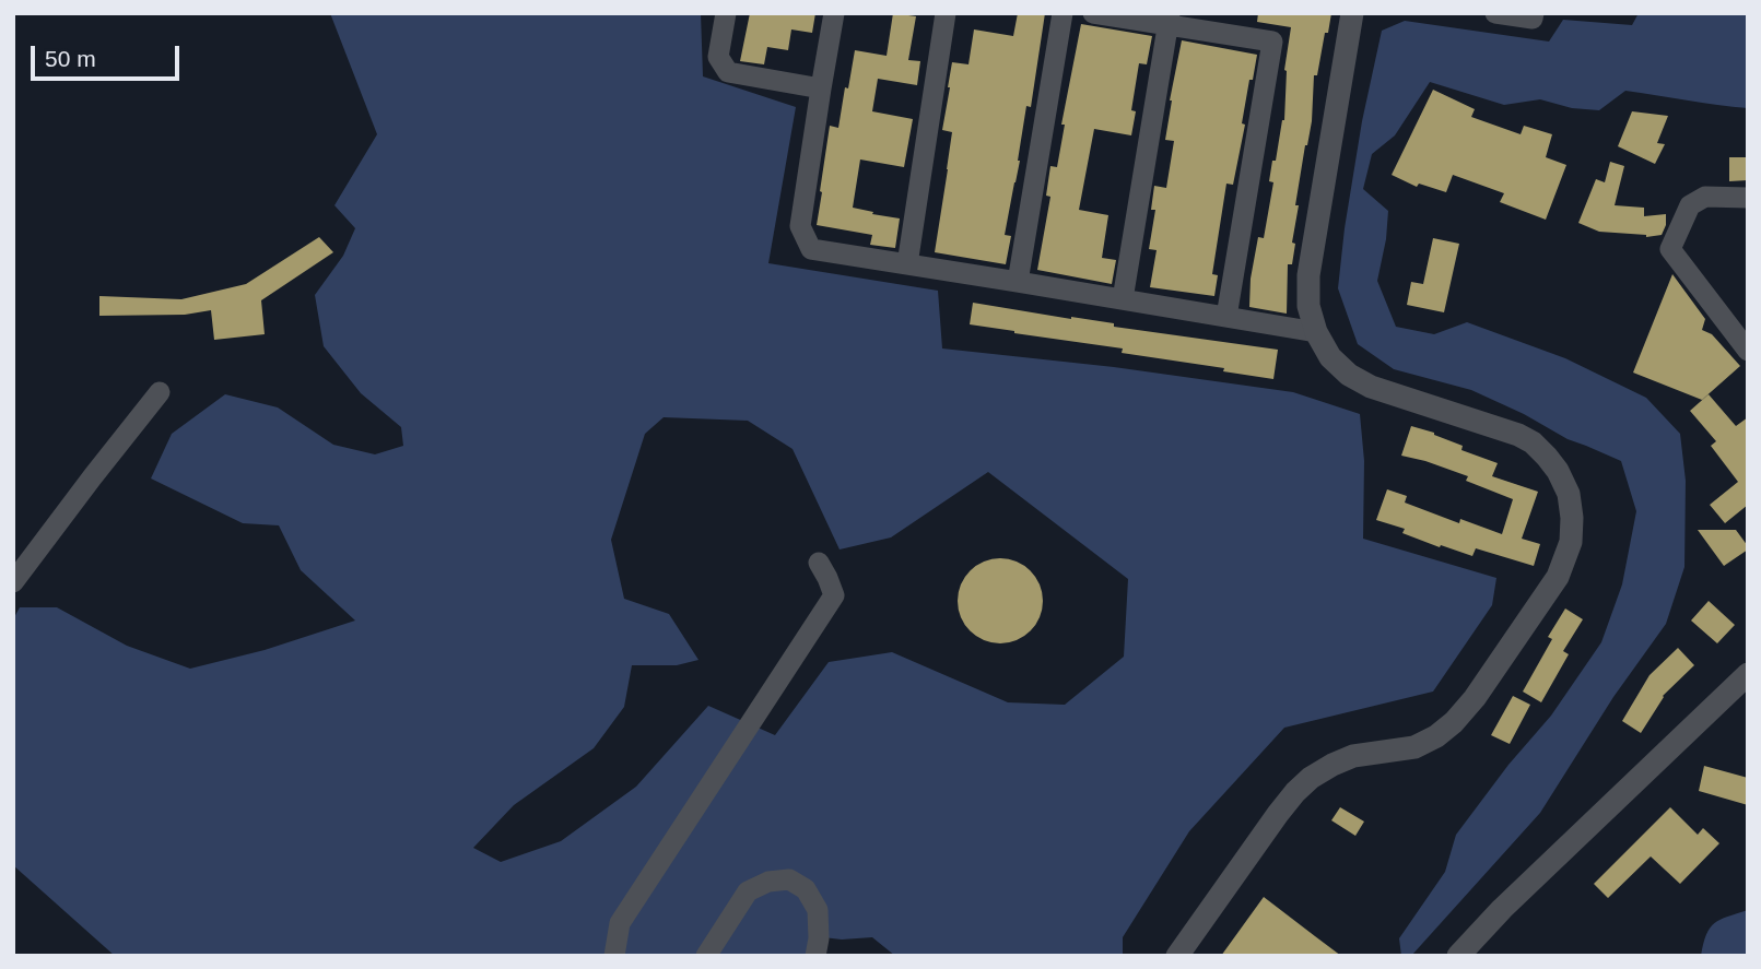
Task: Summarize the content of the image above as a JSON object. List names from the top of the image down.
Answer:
{
  "scale_bar": "50 m"
}
